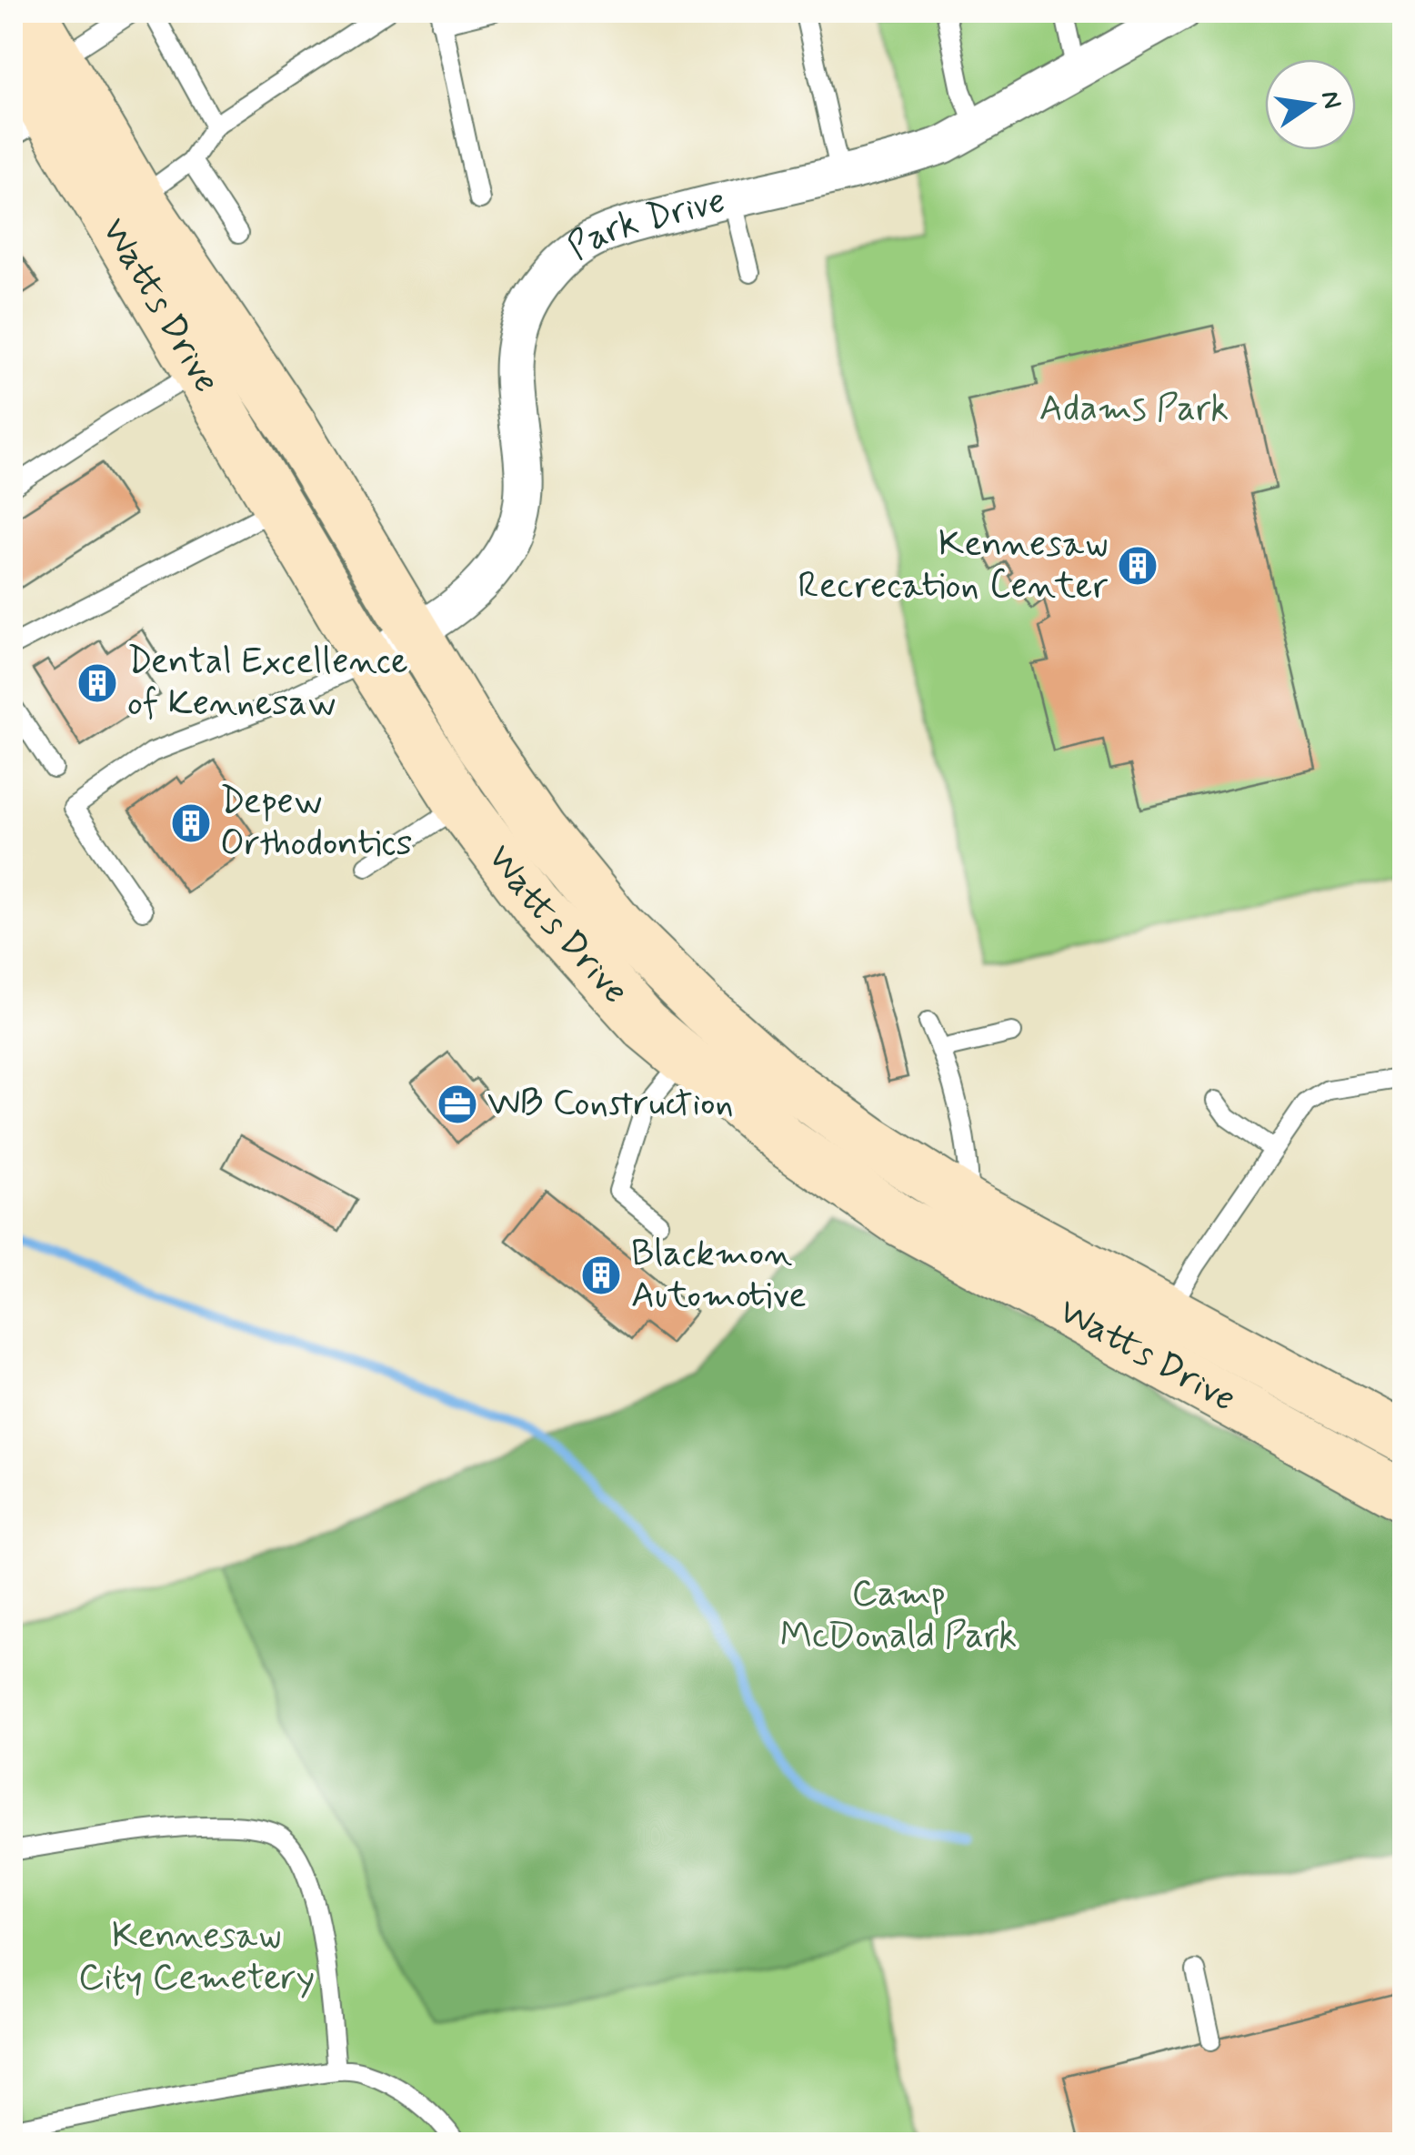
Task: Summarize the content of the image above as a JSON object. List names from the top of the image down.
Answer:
{
  "streets": {
    "main road": ["Watts Drive"],
    "street": ["Park Drive"]
  },
  "crossings": [
    ["Park Drive", "Watts Drive"]
  ],
  "parks": ["Adams Park", "Camp McDonald Park", "Kennesaw City Cemetery"],
  "places": {
    "building": [
      "Kennesaw Recrecation Center",
      "Dental Excellence of Kennesaw",
      "Depew Orthodontics",
      "Blackmon Automotive"
    ],
    "office": ["WB Construction"]
  },
  "north": "right"
}
